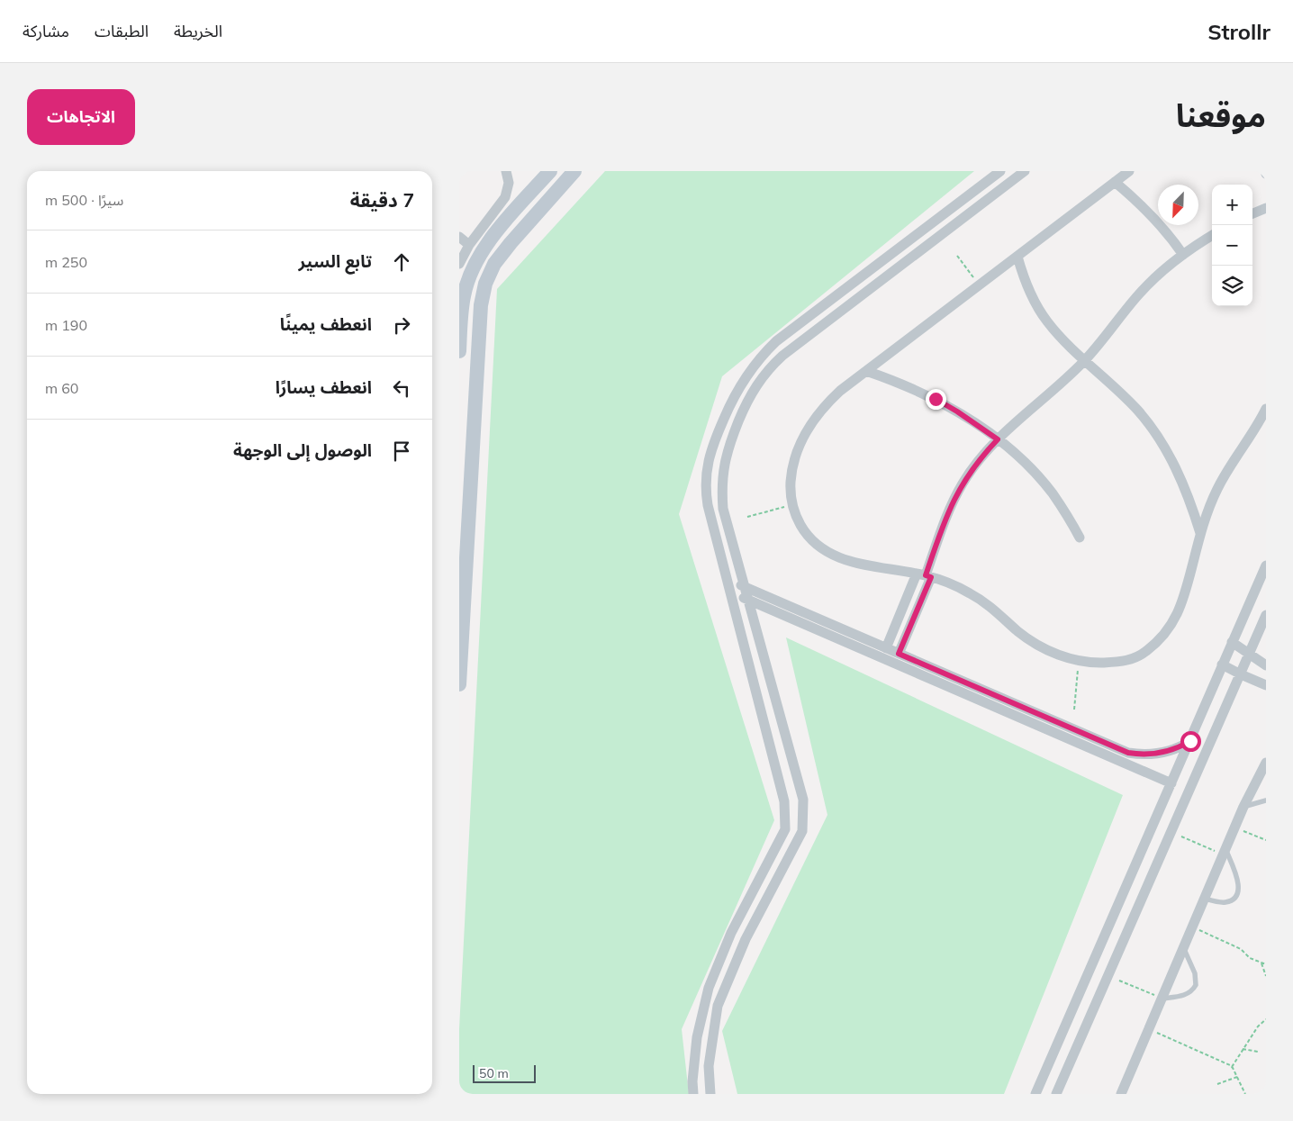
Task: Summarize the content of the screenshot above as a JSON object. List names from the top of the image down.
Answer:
{
  "scale_bar": "50 m",
  "north": "bottom left",
  "page": {
    "header": "Strollr",
    "nav": ["الخريطة", "الطبقات", "مشاركة"],
    "title": "موقعنا",
    "buttons": "الاتجاهات",
    "heading": ["7 دقيقة", "سيرًا · 500 m"],
    "map_buttons": ["+", "−"],
    "list": [
      ["تابع السير", "250 m"],
      ["انعطف يمينًا", "190 m"],
      ["انعطف يسارًا", "60 m"],
      "الوصول إلى الوجهة"
    ],
    "scale": "50 m"
  }
}
